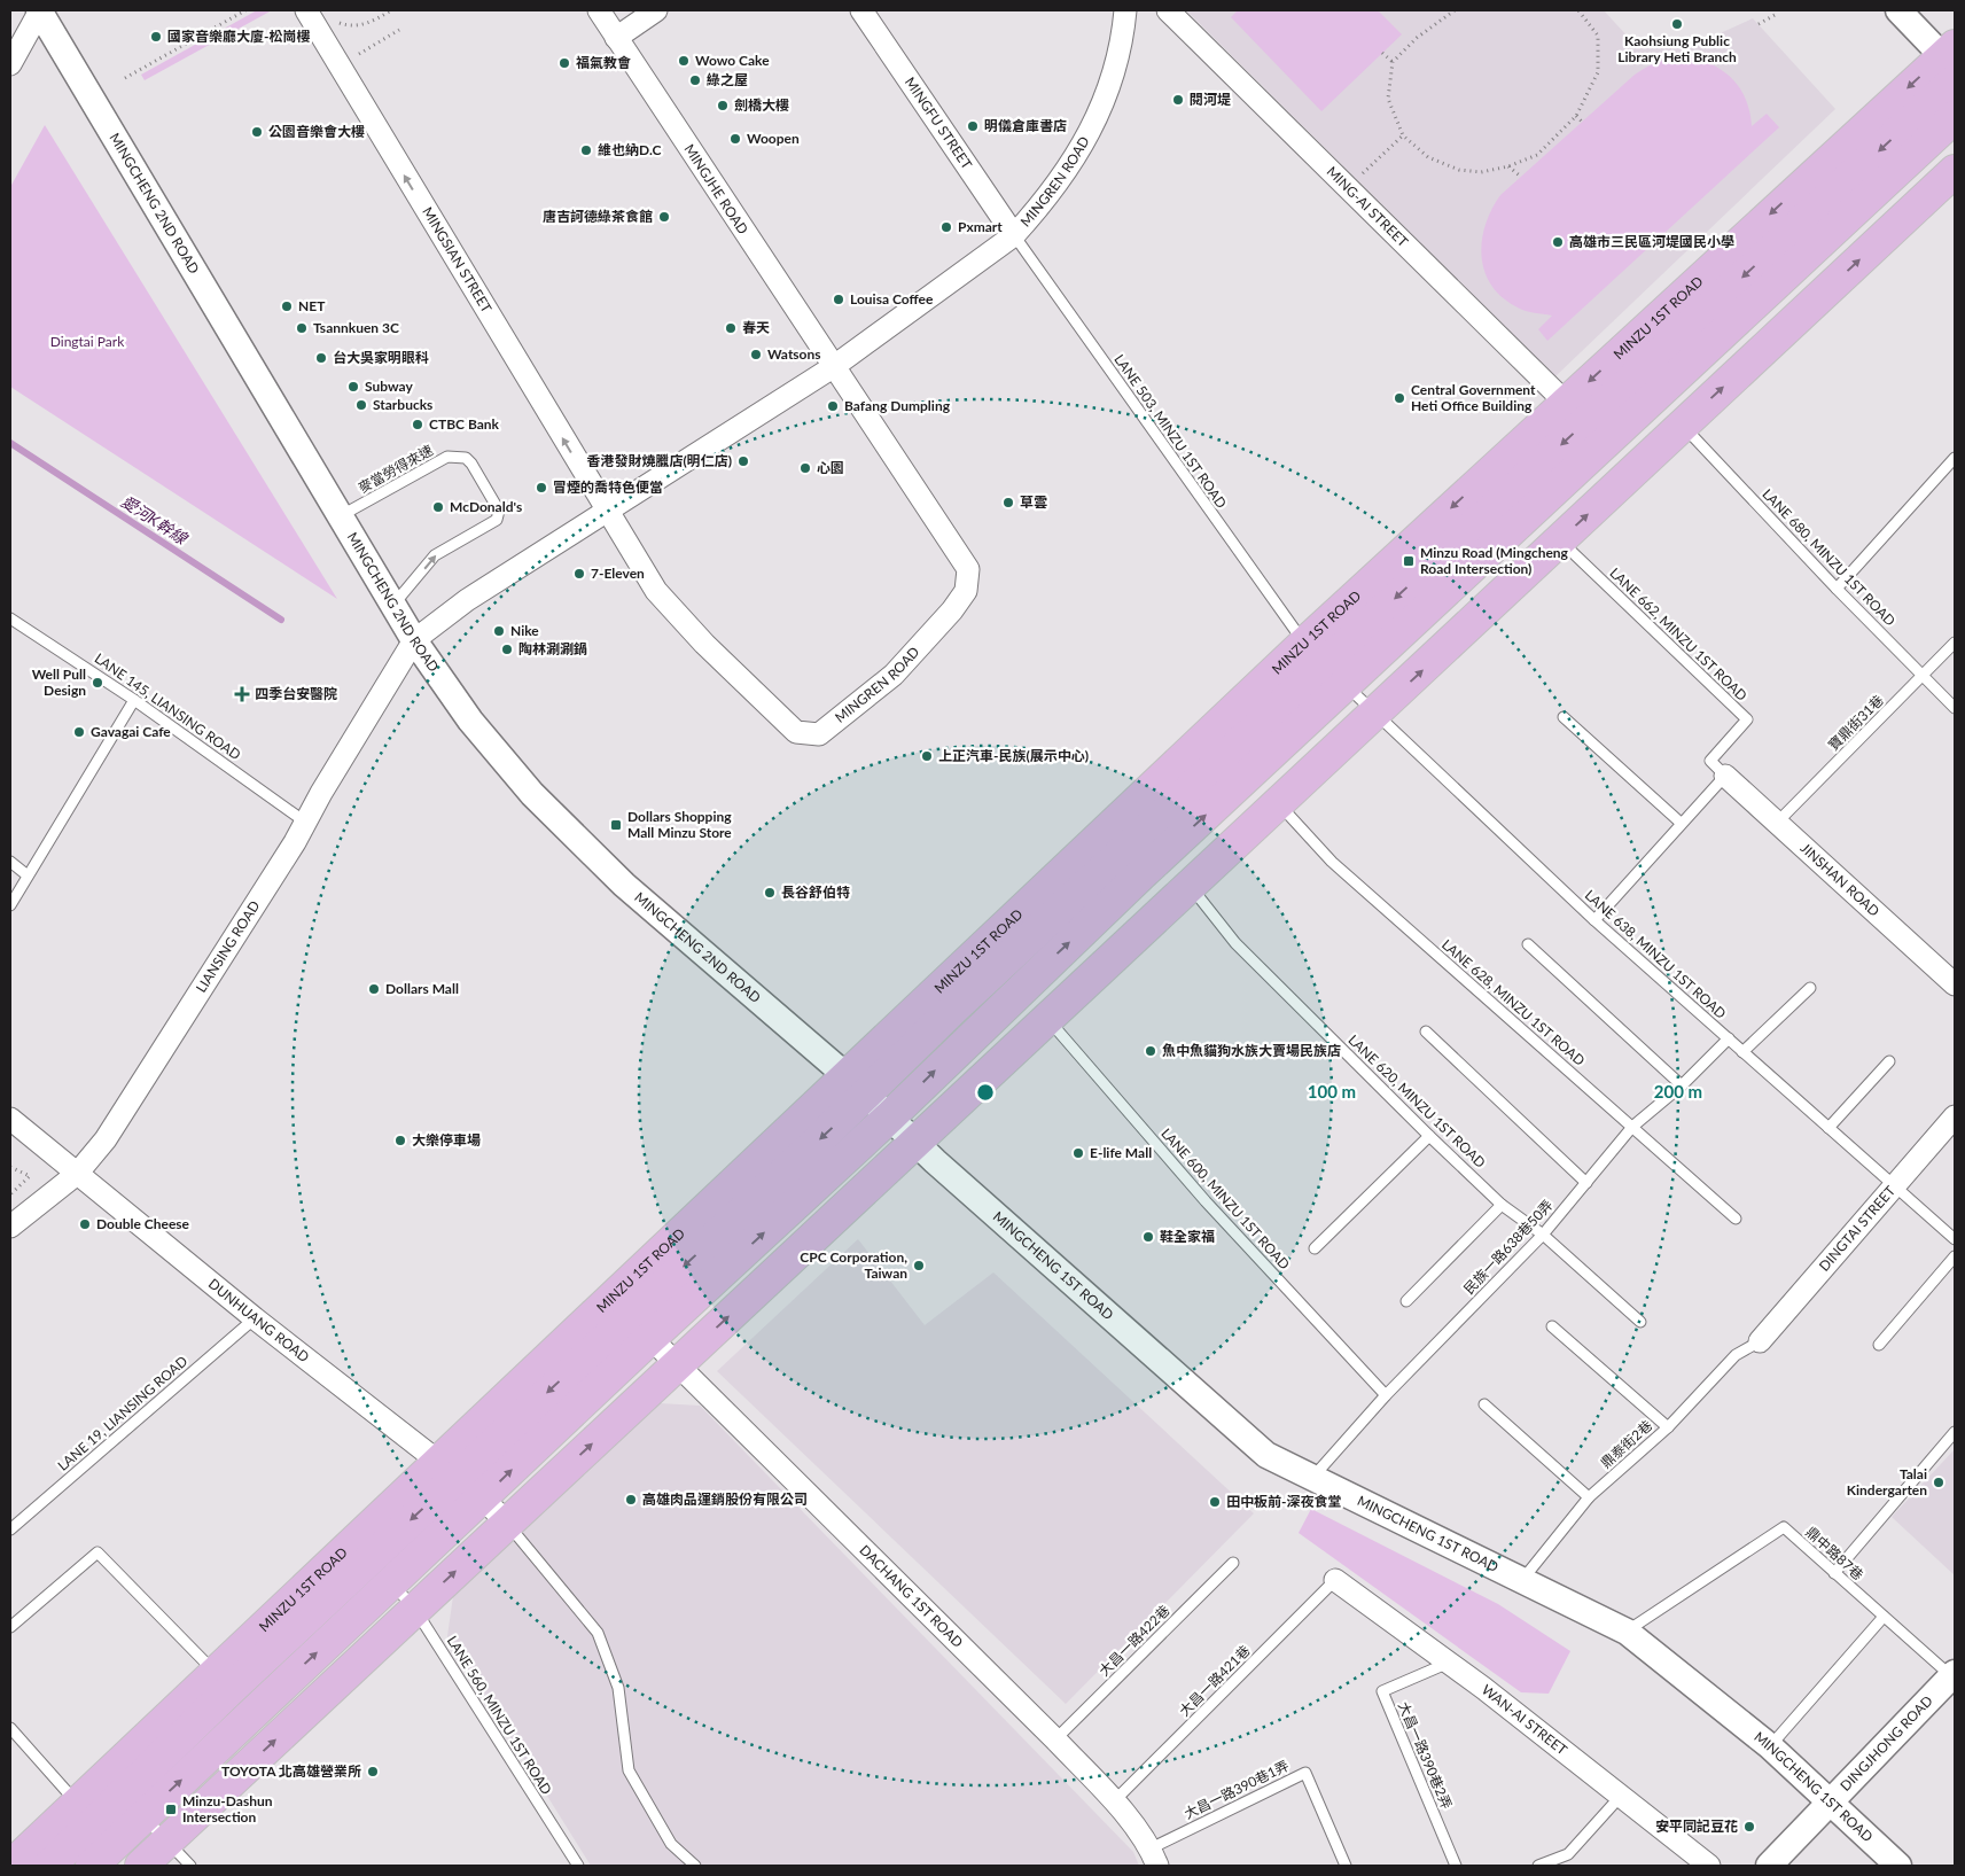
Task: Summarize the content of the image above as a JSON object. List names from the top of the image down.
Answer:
{
  "streets": {
    "main road": ["MINZU 1ST ROAD"],
    "street": [
      "MINGFU STREET",
      "MINGREN ROAD",
      "MINGJHE ROAD",
      "MINGCHENG 2ND ROAD",
      "MING-AI STREET",
      "MINGSIAN STREET",
      "JINSHAN ROAD",
      "LIANSING ROAD",
      "DINGTAI STREET",
      "MINGCHENG 1ST ROAD",
      "DUNHUANG ROAD",
      "DACHANG 1ST ROAD",
      "WAN-AI STREET",
      "DINGJHONG ROAD"
    ],
    "lane": [
      "LANE 503, MINZU 1ST ROAD",
      "麥當勞得來速",
      "LANE 680, MINZU 1ST ROAD",
      "LANE 662, MINZU 1ST ROAD",
      "LANE 145, LIANSING ROAD",
      "寶鼎街31巷",
      "LANE 638, MINZU 1ST ROAD",
      "LANE 628, MINZU 1ST ROAD",
      "LANE 620, MINZU 1ST ROAD",
      "LANE 600, MINZU 1ST ROAD",
      "民族一路638巷50弄",
      "LANE 19, LIANSING ROAD",
      "鼎泰街2巷",
      "鼎中路87巷",
      "大昌一路422巷",
      "大昌一路421巷",
      "LANE 560, MINZU 1ST ROAD",
      "大昌一路390巷2弄",
      "大昌一路390巷1弄"
    ]
  },
  "crossings": [
    ["MINGFU STREET", "MINGREN ROAD"],
    ["MINGFU STREET", "LANE 503, MINZU 1ST ROAD"],
    ["MINGREN ROAD", "MINGJHE ROAD"],
    ["MINGREN ROAD", "MINGCHENG 2ND ROAD"],
    ["MINGREN ROAD", "MINGSIAN STREET"],
    ["MINGREN ROAD", "LANE 503, MINZU 1ST ROAD"],
    ["MINGREN ROAD", "LIANSING ROAD"],
    ["MINGCHENG 2ND ROAD", "MINZU 1ST ROAD"],
    ["MINGCHENG 2ND ROAD", "麥當勞得來速"],
    ["MINGCHENG 2ND ROAD", "LIANSING ROAD"],
    ["MINGCHENG 2ND ROAD", "MINGCHENG 1ST ROAD"],
    ["MING-AI STREET", "MINZU 1ST ROAD"],
    ["MINZU 1ST ROAD", "LANE 503, MINZU 1ST ROAD"],
    ["MINZU 1ST ROAD", "LANE 638, MINZU 1ST ROAD"],
    ["MINZU 1ST ROAD", "MINGCHENG 1ST ROAD"],
    ["MINZU 1ST ROAD", "DUNHUANG ROAD"],
    ["MINZU 1ST ROAD", "DACHANG 1ST ROAD"],
    ["MINZU 1ST ROAD", "LANE 560, MINZU 1ST ROAD"],
    ["LANE 680, MINZU 1ST ROAD", "寶鼎街31巷"],
    ["LANE 662, MINZU 1ST ROAD", "JINSHAN ROAD"],
    ["LANE 145, LIANSING ROAD", "LIANSING ROAD"],
    ["寶鼎街31巷", "JINSHAN ROAD"],
    ["LIANSING ROAD", "DUNHUANG ROAD"],
    ["LANE 638, MINZU 1ST ROAD", "DINGTAI STREET"],
    ["LANE 638, MINZU 1ST ROAD", "民族一路638巷50弄"],
    ["LANE 628, MINZU 1ST ROAD", "民族一路638巷50弄"],
    ["LANE 620, MINZU 1ST ROAD", "民族一路638巷50弄"],
    ["LANE 600, MINZU 1ST ROAD", "民族一路638巷50弄"],
    ["DINGTAI STREET", "鼎泰街2巷"],
    ["民族一路638巷50弄", "MINGCHENG 1ST ROAD"],
    ["MINGCHENG 1ST ROAD", "鼎泰街2巷"],
    ["MINGCHENG 1ST ROAD", "鼎中路87巷"],
    ["MINGCHENG 1ST ROAD", "DINGJHONG ROAD"],
    ["DUNHUANG ROAD", "LANE 19, LIANSING ROAD"],
    ["鼎中路87巷", "DINGJHONG ROAD"],
    ["DACHANG 1ST ROAD", "大昌一路422巷"],
    ["DACHANG 1ST ROAD", "大昌一路421巷"],
    ["DACHANG 1ST ROAD", "大昌一路390巷1弄"],
    ["大昌一路421巷", "WAN-AI STREET"],
    ["WAN-AI STREET", "大昌一路390巷2弄"]
  ],
  "one_way": ["MINGSIAN STREET"],
  "water": ["愛河K幹線"],
  "parks": ["Dingtai Park"],
  "places": {
    "other": [
      "Kaohsiung Public Library Heti Branch",
      "國家音樂廳大廈-松崗樓",
      "Wowo Cake",
      "福氣教會",
      "綠之屋",
      "閱河堤",
      "劍橋大樓",
      "明儀倉庫書店",
      "公園音樂會大樓",
      "Woopen",
      "維也納D.C",
      "唐吉訶德綠茶食館",
      "Pxmart",
      "高雄市三民區河堤國民小學",
      "Louisa Coffee",
      "NET",
      "Tsannkuen 3C",
      "春天",
      "Watsons",
      "台大吳家明眼科",
      "Subway",
      "Central Government Heti Office Building",
      "Starbucks",
      "Bafang Dumpling",
      "CTBC Bank",
      "香港發財燒臘店(明仁店)",
      "心園",
      "冒煙的喬特色便當",
      "草雲",
      "McDonald's",
      "7-Eleven",
      "Nike",
      "陶林涮涮鍋",
      "Well Pull Design",
      "Gavagai Cafe",
      "上正汽車-民族(展示中心)",
      "長谷舒伯特",
      "Dollars Mall",
      "魚中魚貓狗水族大賣場民族店",
      "大樂停車場",
      "E-life Mall",
      "Double Cheese",
      "鞋全家福",
      "CPC Corporation, Taiwan",
      "Talai Kindergarten",
      "高雄肉品運銷股份有限公司",
      "田中板前-深夜食堂",
      "TOYOTA 北高雄營業所",
      "安平同記豆花"
    ],
    "transit": ["Minzu Road (Mingcheng Road Intersection)", "Dollars Shopping Mall Minzu Store", "Minzu-Dashun Intersection"],
    "health": ["四季台安醫院"]
  },
  "rings": ["100 m", "200 m"]
}
